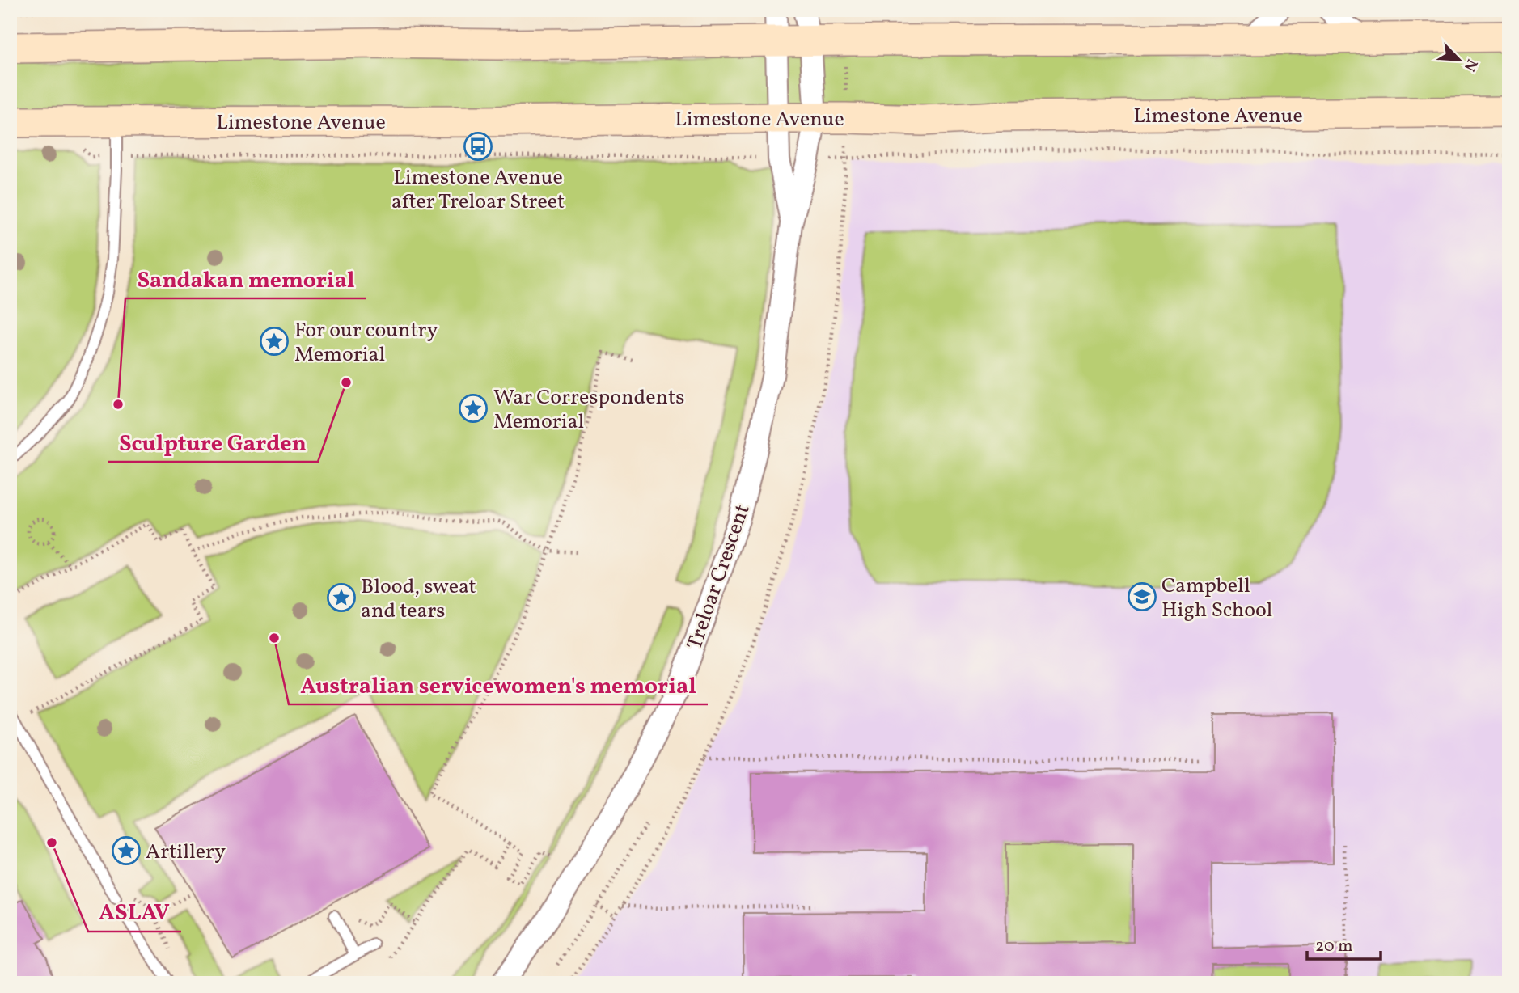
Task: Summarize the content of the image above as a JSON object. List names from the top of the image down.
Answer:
{
  "streets": {
    "main road": ["Limestone Avenue"],
    "street": ["Treloar Crescent"]
  },
  "crossings": [
    ["Limestone Avenue", "Treloar Crescent"]
  ],
  "places": {
    "bus stop": ["Limestone Avenue after Treloar Street"],
    "place": [
      "For our country Memorial",
      "War Correspondents Memorial",
      "Blood, sweat and tears",
      "Artillery"
    ],
    "other": [
      "Sculpture Garden",
      "Sandakan memorial",
      "Australian servicewomen's memorial",
      "ASLAV"
    ],
    "school or university": ["Campbell High School"]
  },
  "scale_bar": "20 m",
  "north": "bottom right"
}
